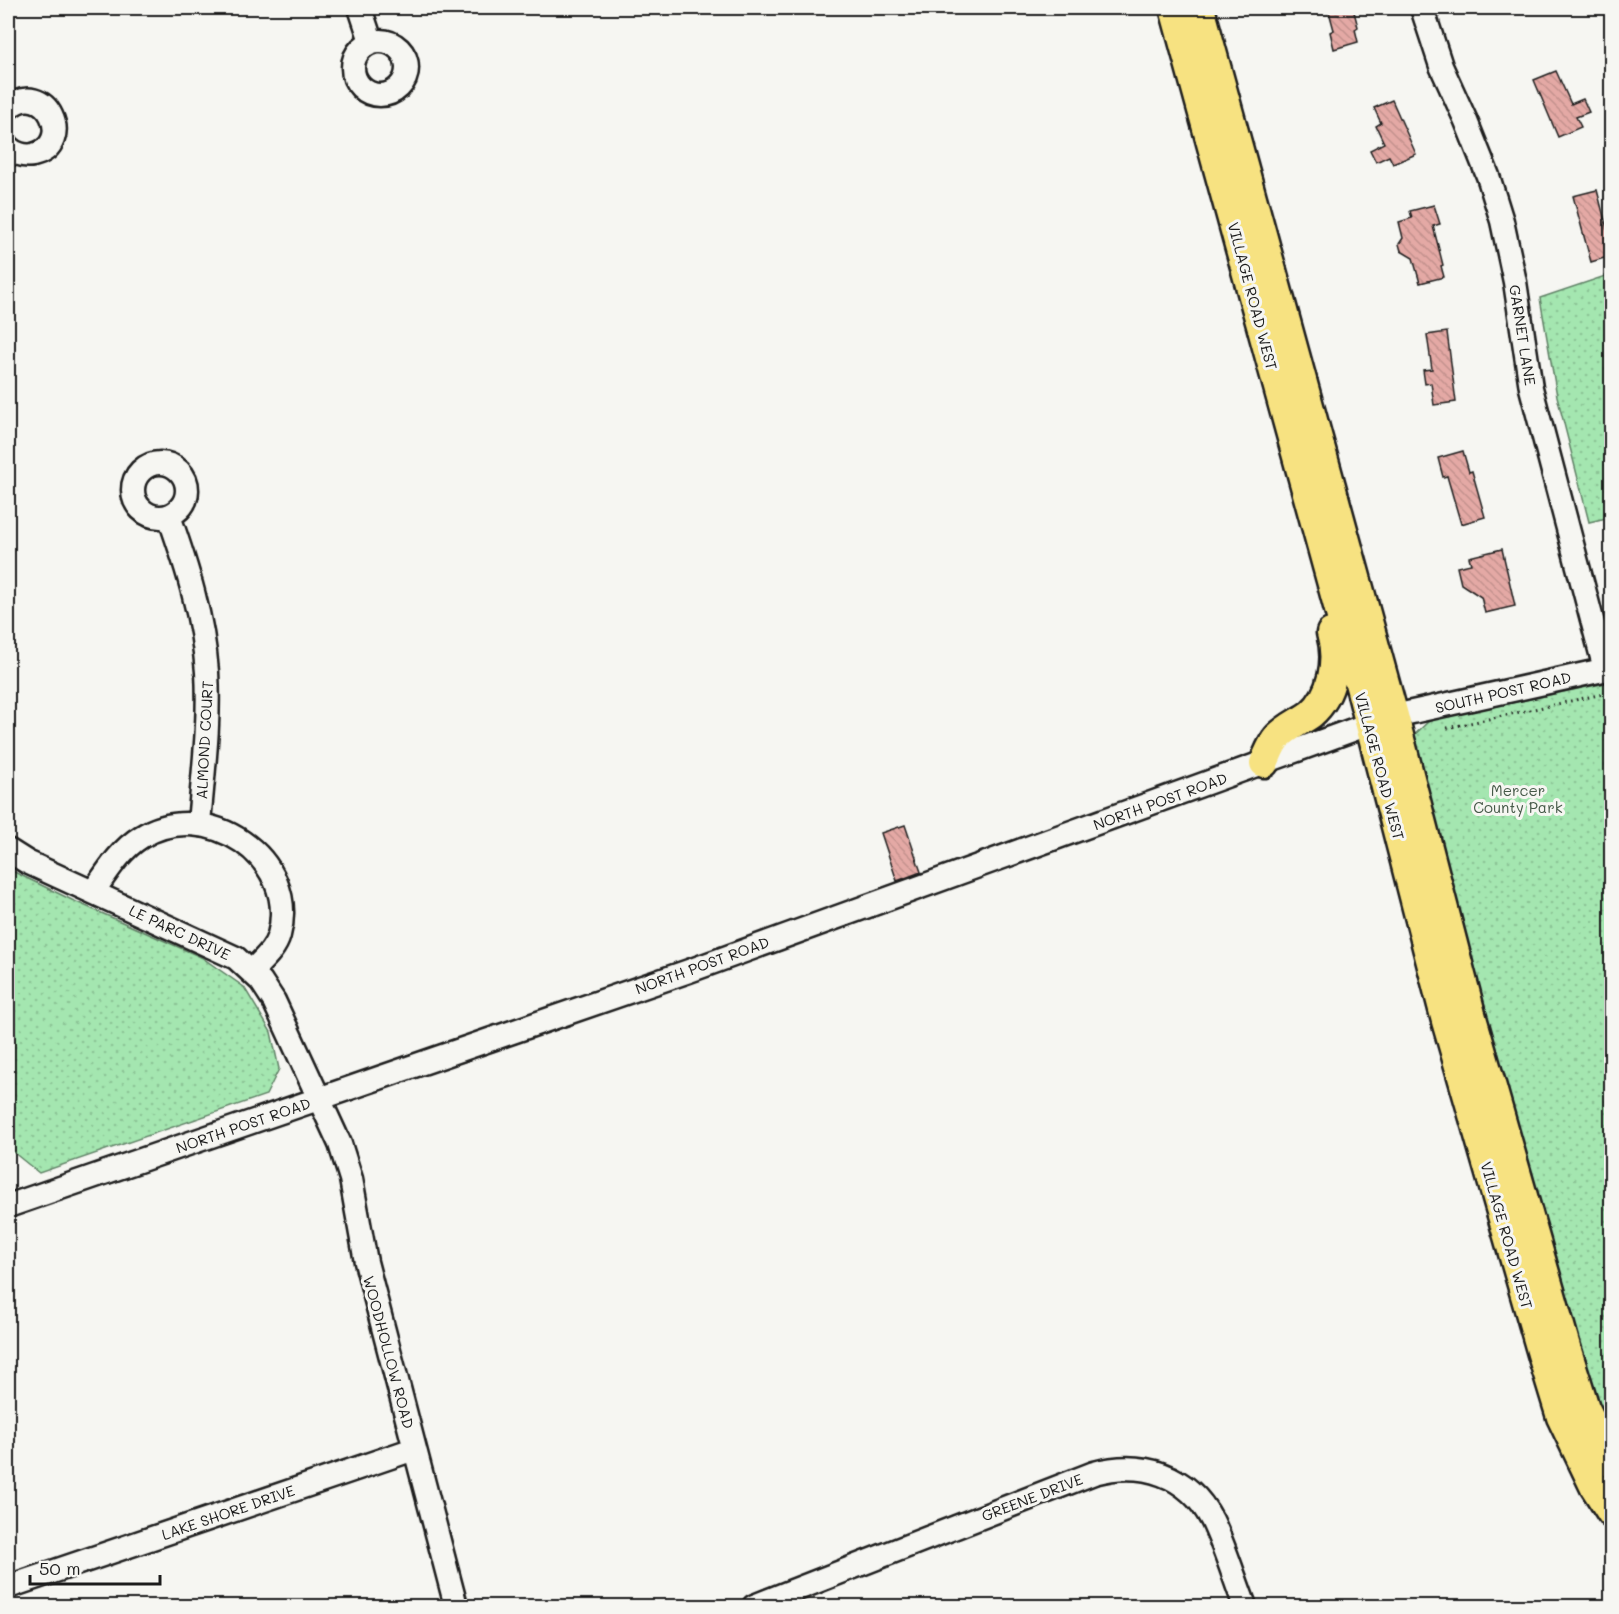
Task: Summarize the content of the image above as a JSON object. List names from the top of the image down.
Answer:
{
  "streets": {
    "main road": ["VILLAGE ROAD WEST"],
    "street": [
      "GARNET LANE",
      "SOUTH POST ROAD",
      "ALMOND COURT",
      "NORTH POST ROAD",
      "LE PARC DRIVE",
      "WOODHOLLOW ROAD",
      "GREENE DRIVE",
      "LAKE SHORE DRIVE"
    ]
  },
  "crossings": [
    ["VILLAGE ROAD WEST", "SOUTH POST ROAD"],
    ["VILLAGE ROAD WEST", "NORTH POST ROAD"],
    ["GARNET LANE", "SOUTH POST ROAD"],
    ["SOUTH POST ROAD", "NORTH POST ROAD"],
    ["NORTH POST ROAD", "LE PARC DRIVE"],
    ["NORTH POST ROAD", "WOODHOLLOW ROAD"],
    ["LE PARC DRIVE", "WOODHOLLOW ROAD"],
    ["WOODHOLLOW ROAD", "LAKE SHORE DRIVE"]
  ],
  "parks": ["Mercer County Park"],
  "scale_bar": "50 m"
}
